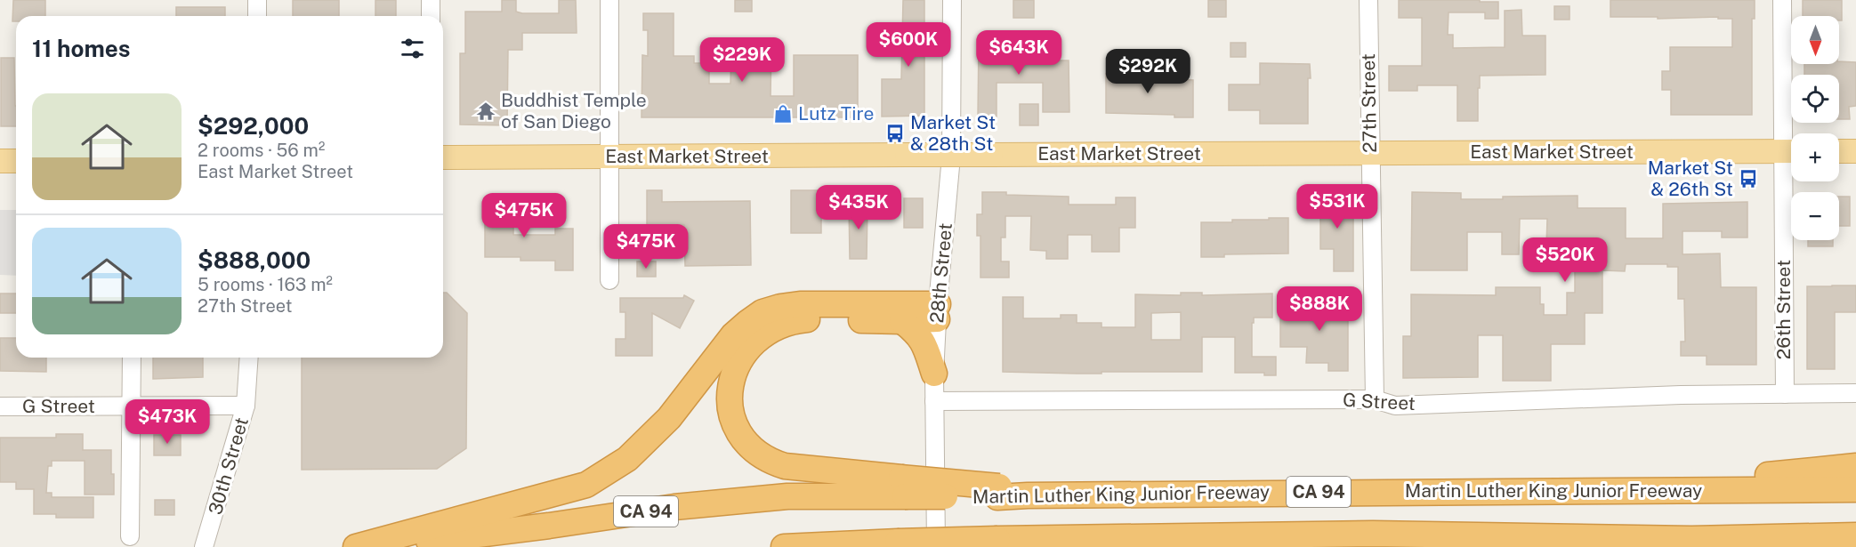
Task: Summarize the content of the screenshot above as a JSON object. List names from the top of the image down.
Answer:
{
  "streets": {
    "highway": ["Martin Luther King Junior Freeway", "CA 94"],
    "main road": ["East Market Street"],
    "street": [
      "27th Street",
      "28th Street",
      "26th Street",
      "G Street",
      "30th Street"
    ]
  },
  "crossings": [
    ["27th Street", "East Market Street"],
    ["27th Street", "G Street"],
    ["28th Street", "G Street"],
    ["26th Street", "G Street"],
    ["G Street", "30th Street"]
  ],
  "places": {
    "temple": ["Buddhist Temple of San Diego"],
    "shop": ["Lutz Tire"],
    "bus stop": ["Market St & 28th St", "Market St & 26th St"]
  },
  "north": "bottom",
  "page": {
    "map_buttons": ["+", "−"],
    "heading": "11 homes",
    "price": [
      "$600K",
      "$643K",
      "$229K",
      "$292K",
      "$531K",
      "$435K",
      "$475K",
      "$475K",
      "$520K",
      "$888K",
      "$473K"
    ],
    "list": [
      {
        "name": "$292,000",
        "note": "2 rooms · 56 m² · East Market Street"
      },
      {
        "name": "$888,000",
        "note": "5 rooms · 163 m² · 27th Street"
      }
    ]
  }
}
